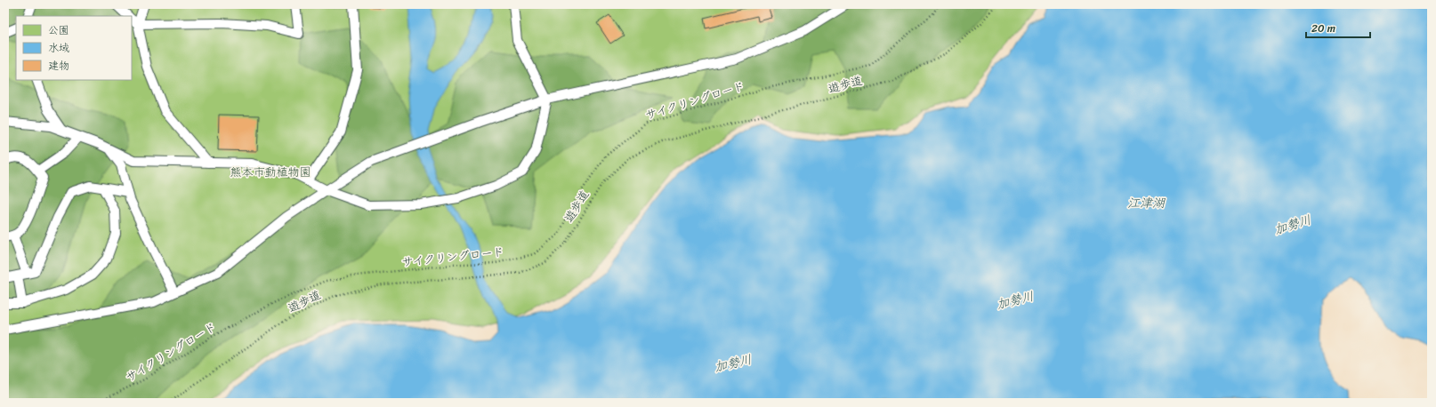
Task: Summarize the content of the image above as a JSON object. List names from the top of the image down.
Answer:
{
  "streets": {
    "path": ["遊歩道", "サイクリングロード"]
  },
  "water": ["江津湖", "加勢川"],
  "parks": ["熊本市動植物園"],
  "legend": ["公園", "水域", "建物"],
  "scale_bar": "20 m"
}
